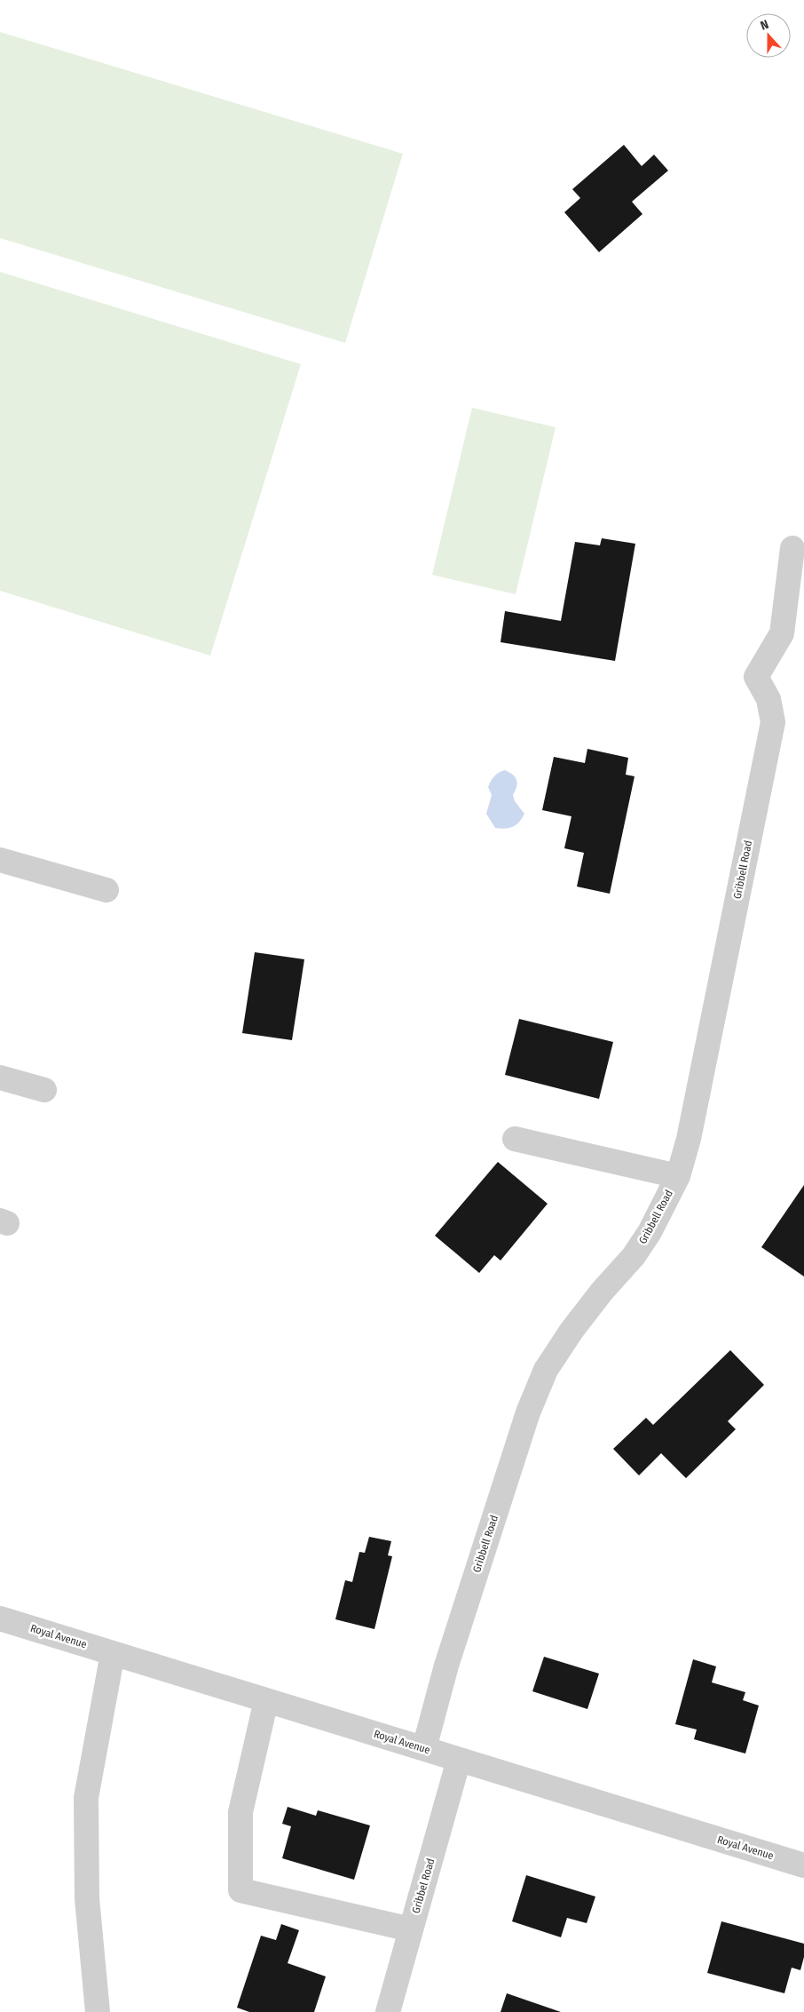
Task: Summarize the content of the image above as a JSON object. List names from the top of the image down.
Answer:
{
  "streets": {
    "street": ["Gribbell Road", "Royal Avenue", "Gribbel Road"]
  },
  "crossings": [
    ["Gribbell Road", "Royal Avenue"],
    ["Royal Avenue", "Gribbel Road"]
  ],
  "north": "top"
}
